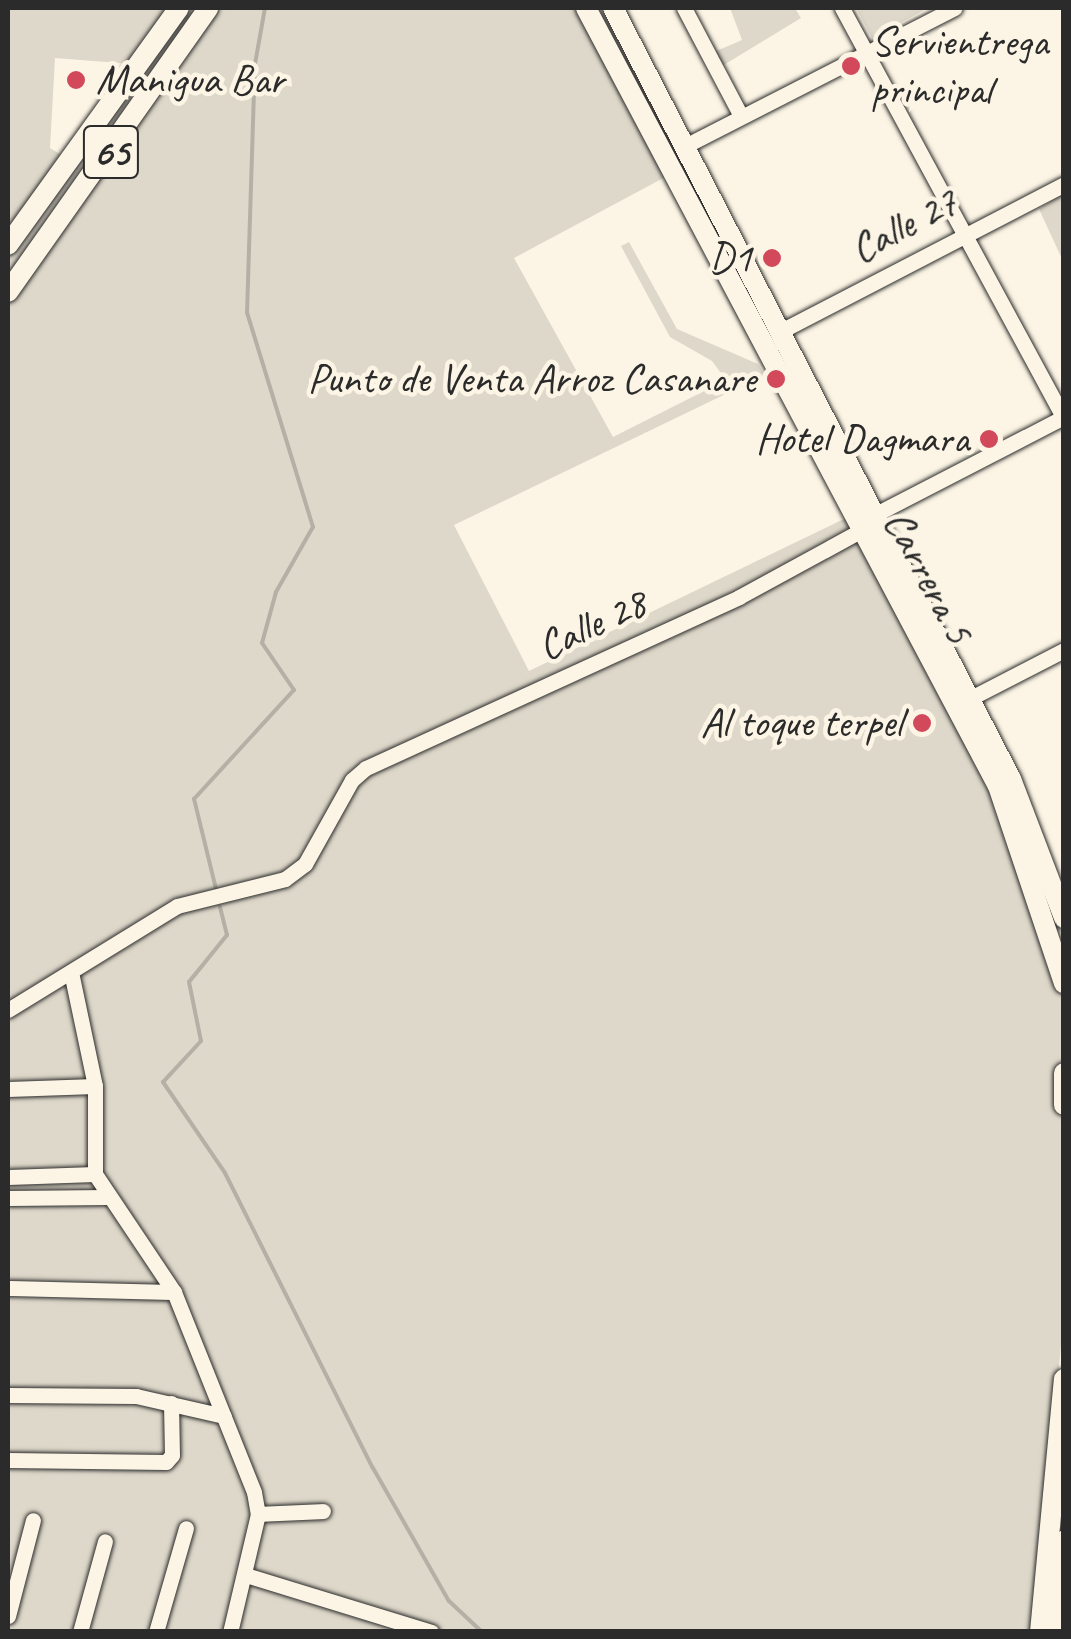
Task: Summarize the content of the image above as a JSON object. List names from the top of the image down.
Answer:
{
  "streets": {
    "main road": ["65", "Carrera 5"],
    "street": ["Calle 27", "Calle 28"]
  },
  "crossings": [
    ["Calle 27", "Carrera 5"],
    ["Carrera 5", "Calle 28"]
  ],
  "places": [
    "Servientrega principal",
    "Manigua Bar",
    "D1",
    "Punto de Venta Arroz Casanare",
    "Hotel Dagmara",
    "Al toque terpel"
  ]
}
